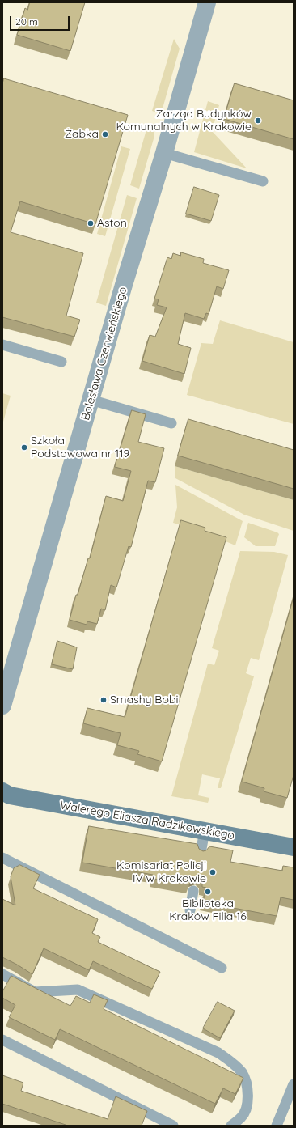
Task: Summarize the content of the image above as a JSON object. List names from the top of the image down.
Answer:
{
  "streets": {
    "street": ["Bolesława Czerwieńskiego", "Walerego Eliasza Radzikowskiego"]
  },
  "places": [
    "Zarząd Budynków Komunalnych w Krakowie",
    "Żabka",
    "Aston",
    "Szkoła Podstawowa nr 119",
    "Smashy Bobi",
    "Komisariat Policji IV w Krakowie",
    "Biblioteka Kraków Filia 16"
  ],
  "scale_bar": "20 m"
}
